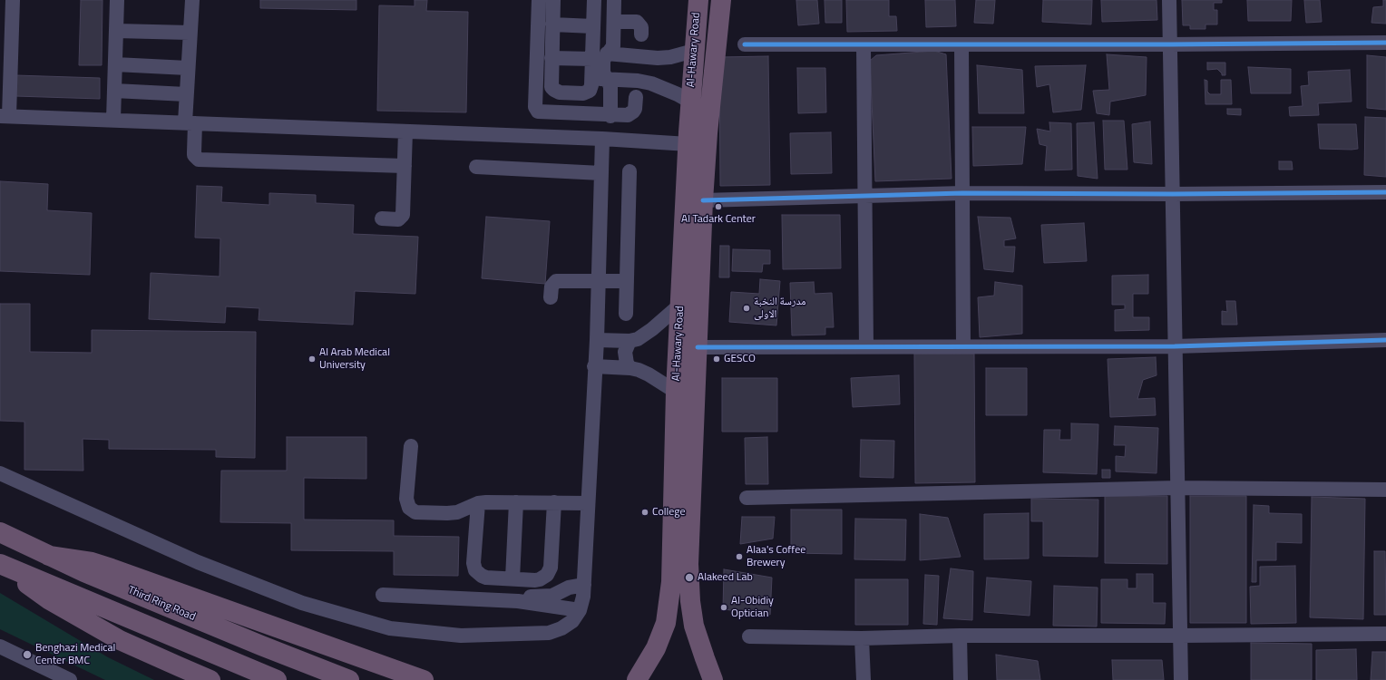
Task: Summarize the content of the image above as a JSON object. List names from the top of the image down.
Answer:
{
  "streets": {
    "highway": ["Al-Hawary Road", "Third Ring Road"]
  },
  "places": [
    "Al Tadark Center",
    "مدرسة النخبة الاولى",
    "Al Arab Medical University",
    "GESCO",
    "College",
    "Alaa's Coffee Brewery",
    "Alakeed Lab",
    "Al-Obidiy Optician",
    "Benghazi Medical Center BMC"
  ]
}
